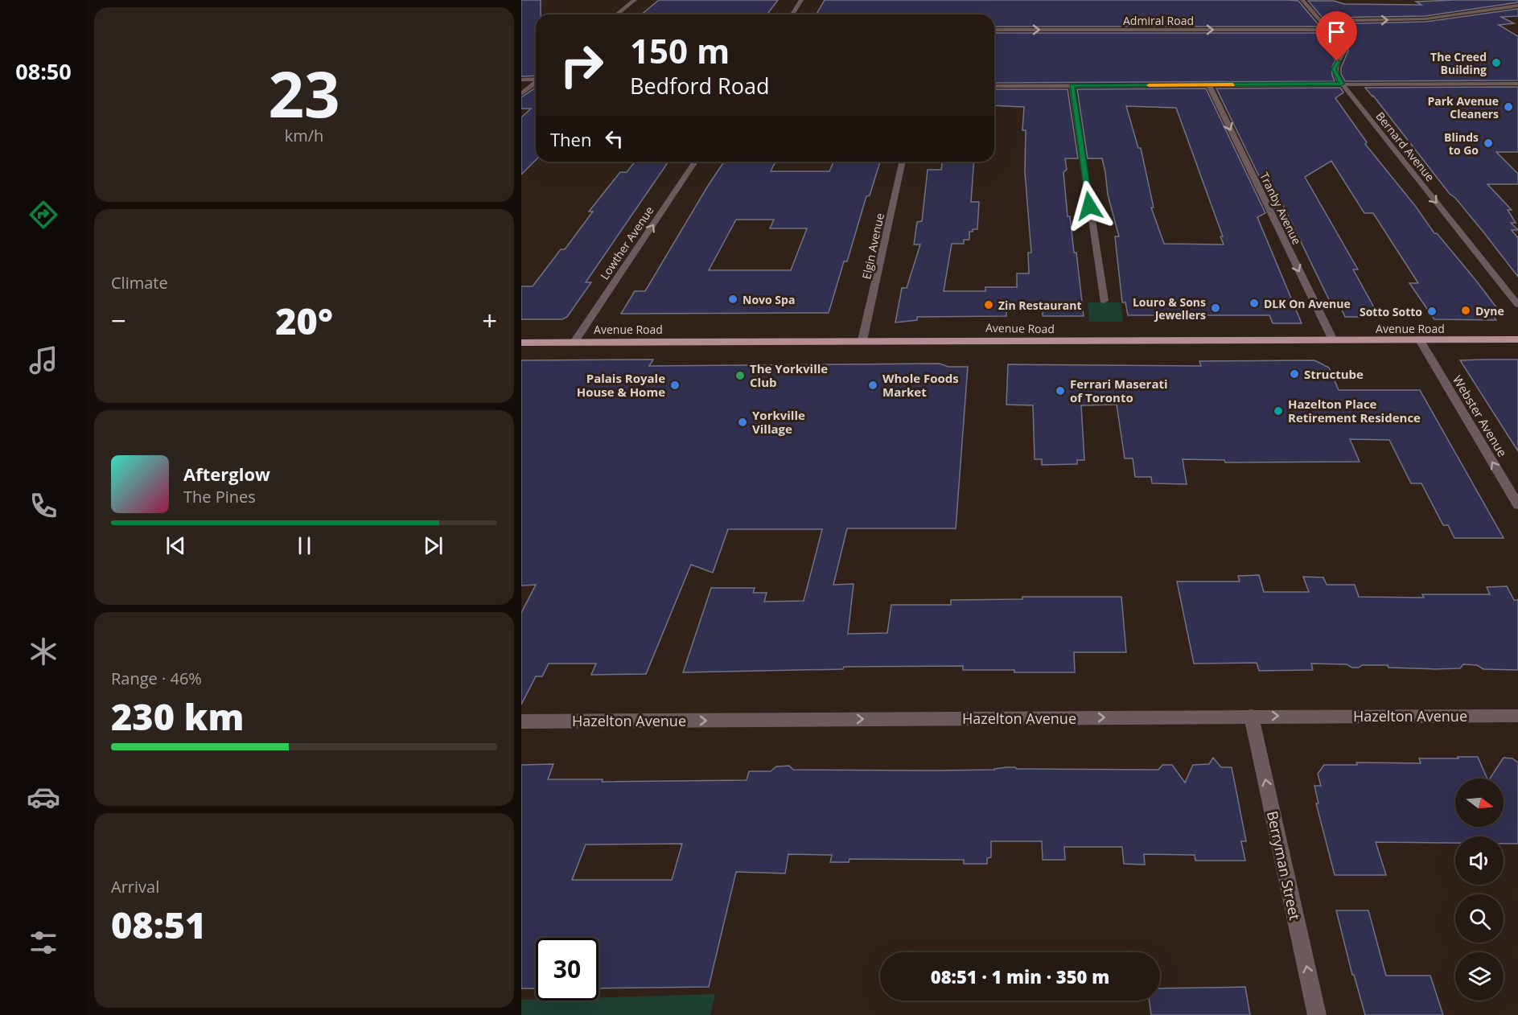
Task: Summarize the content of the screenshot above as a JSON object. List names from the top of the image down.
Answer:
{
  "streets": {
    "main road": ["Avenue Road"],
    "street": [
      "Admiral Road",
      "Bernard Avenue",
      "Tranby Avenue",
      "Lowther Avenue",
      "Elgin Avenue",
      "Webster Avenue",
      "Hazelton Avenue",
      "Berryman Street"
    ]
  },
  "crossings": [
    ["Admiral Road", "Bernard Avenue"],
    ["Tranby Avenue", "Avenue Road"],
    ["Lowther Avenue", "Avenue Road"],
    ["Elgin Avenue", "Avenue Road"],
    ["Avenue Road", "Webster Avenue"],
    ["Hazelton Avenue", "Berryman Street"]
  ],
  "one_way": [
    "Bernard Avenue",
    "Tranby Avenue",
    "Lowther Avenue",
    "Webster Avenue",
    "Hazelton Avenue",
    "Berryman Street"
  ],
  "places": [
    "The Creed Building",
    "Park Avenue Cleaners",
    "Blinds to Go",
    "Novo Spa",
    "DLK On Avenue",
    "Zin Restaurant",
    "Louro & Sons Jewellers",
    "Dyne",
    "Sotto Sotto",
    "Structube",
    "The Yorkville Club",
    "Palais Royale House & Home",
    "Whole Foods Market",
    "Ferrari Maserati of Toronto",
    "Hazelton Place Retirement Residence",
    "Yorkville Village"
  ],
  "north": "right",
  "page": {
    "tabs": "08:50",
    "tile": [
      ["23", "km/h"],
      "Climate",
      ["Range · 46%", "230 km"],
      ["Arrival", "08:51"]
    ],
    "turn": ["150 m", "Bedford Road"],
    "then": "Then",
    "heat": ["−", "20°", "+"],
    "song": ["Afterglow", "The Pines"],
    "limit": "30",
    "trip": "08:51 · 1 min · 350 m"
  }
}
